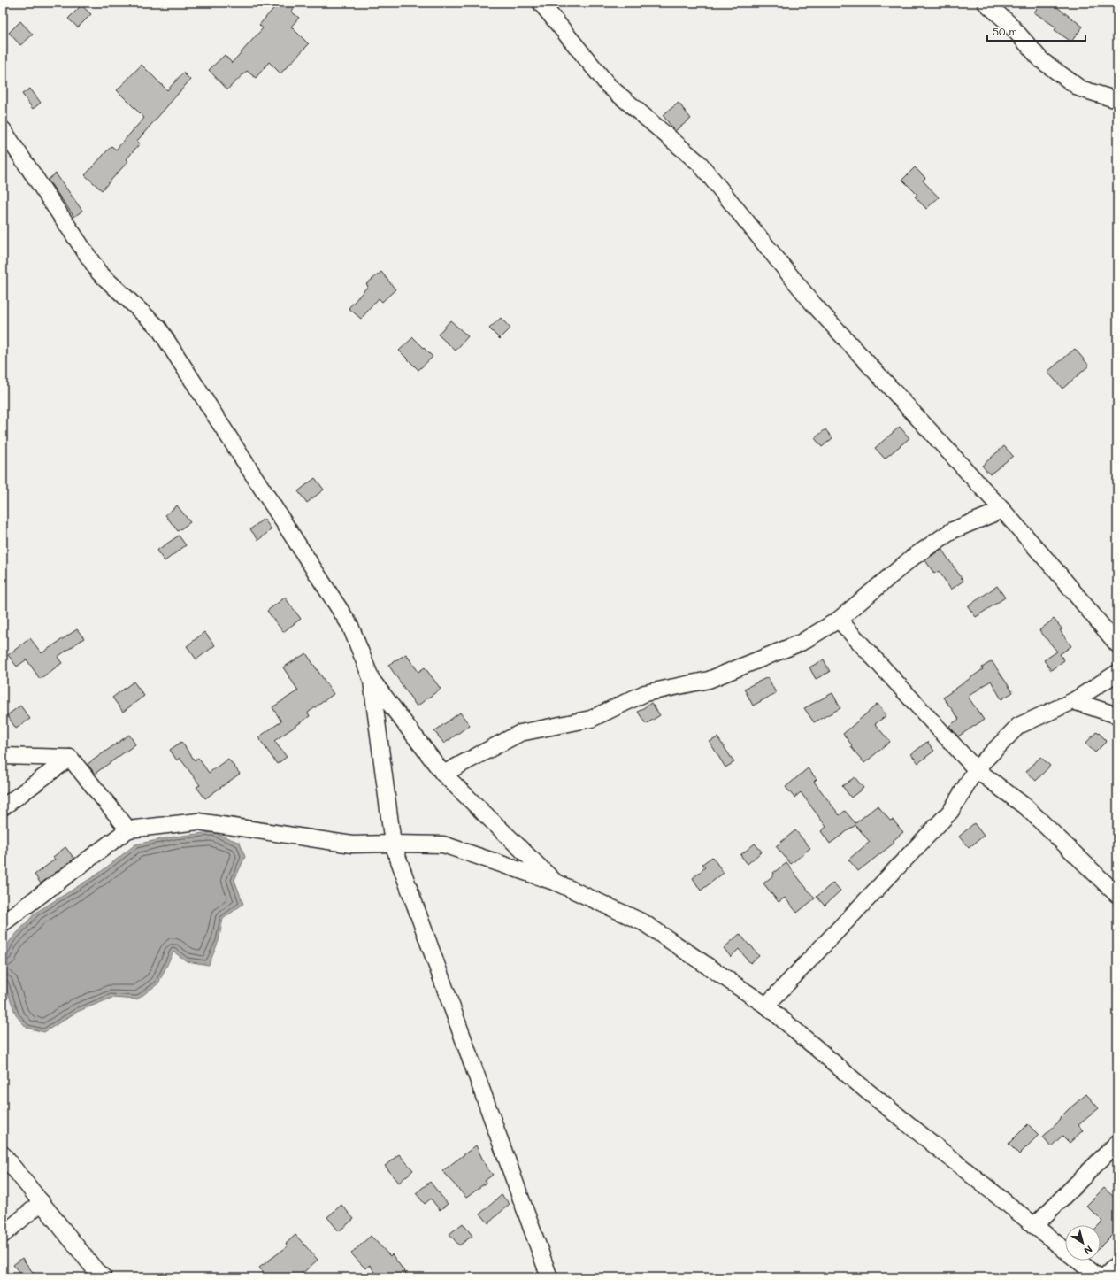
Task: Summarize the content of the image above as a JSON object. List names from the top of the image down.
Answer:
{
  "scale_bar": "50 m",
  "north": "bottom right"
}
